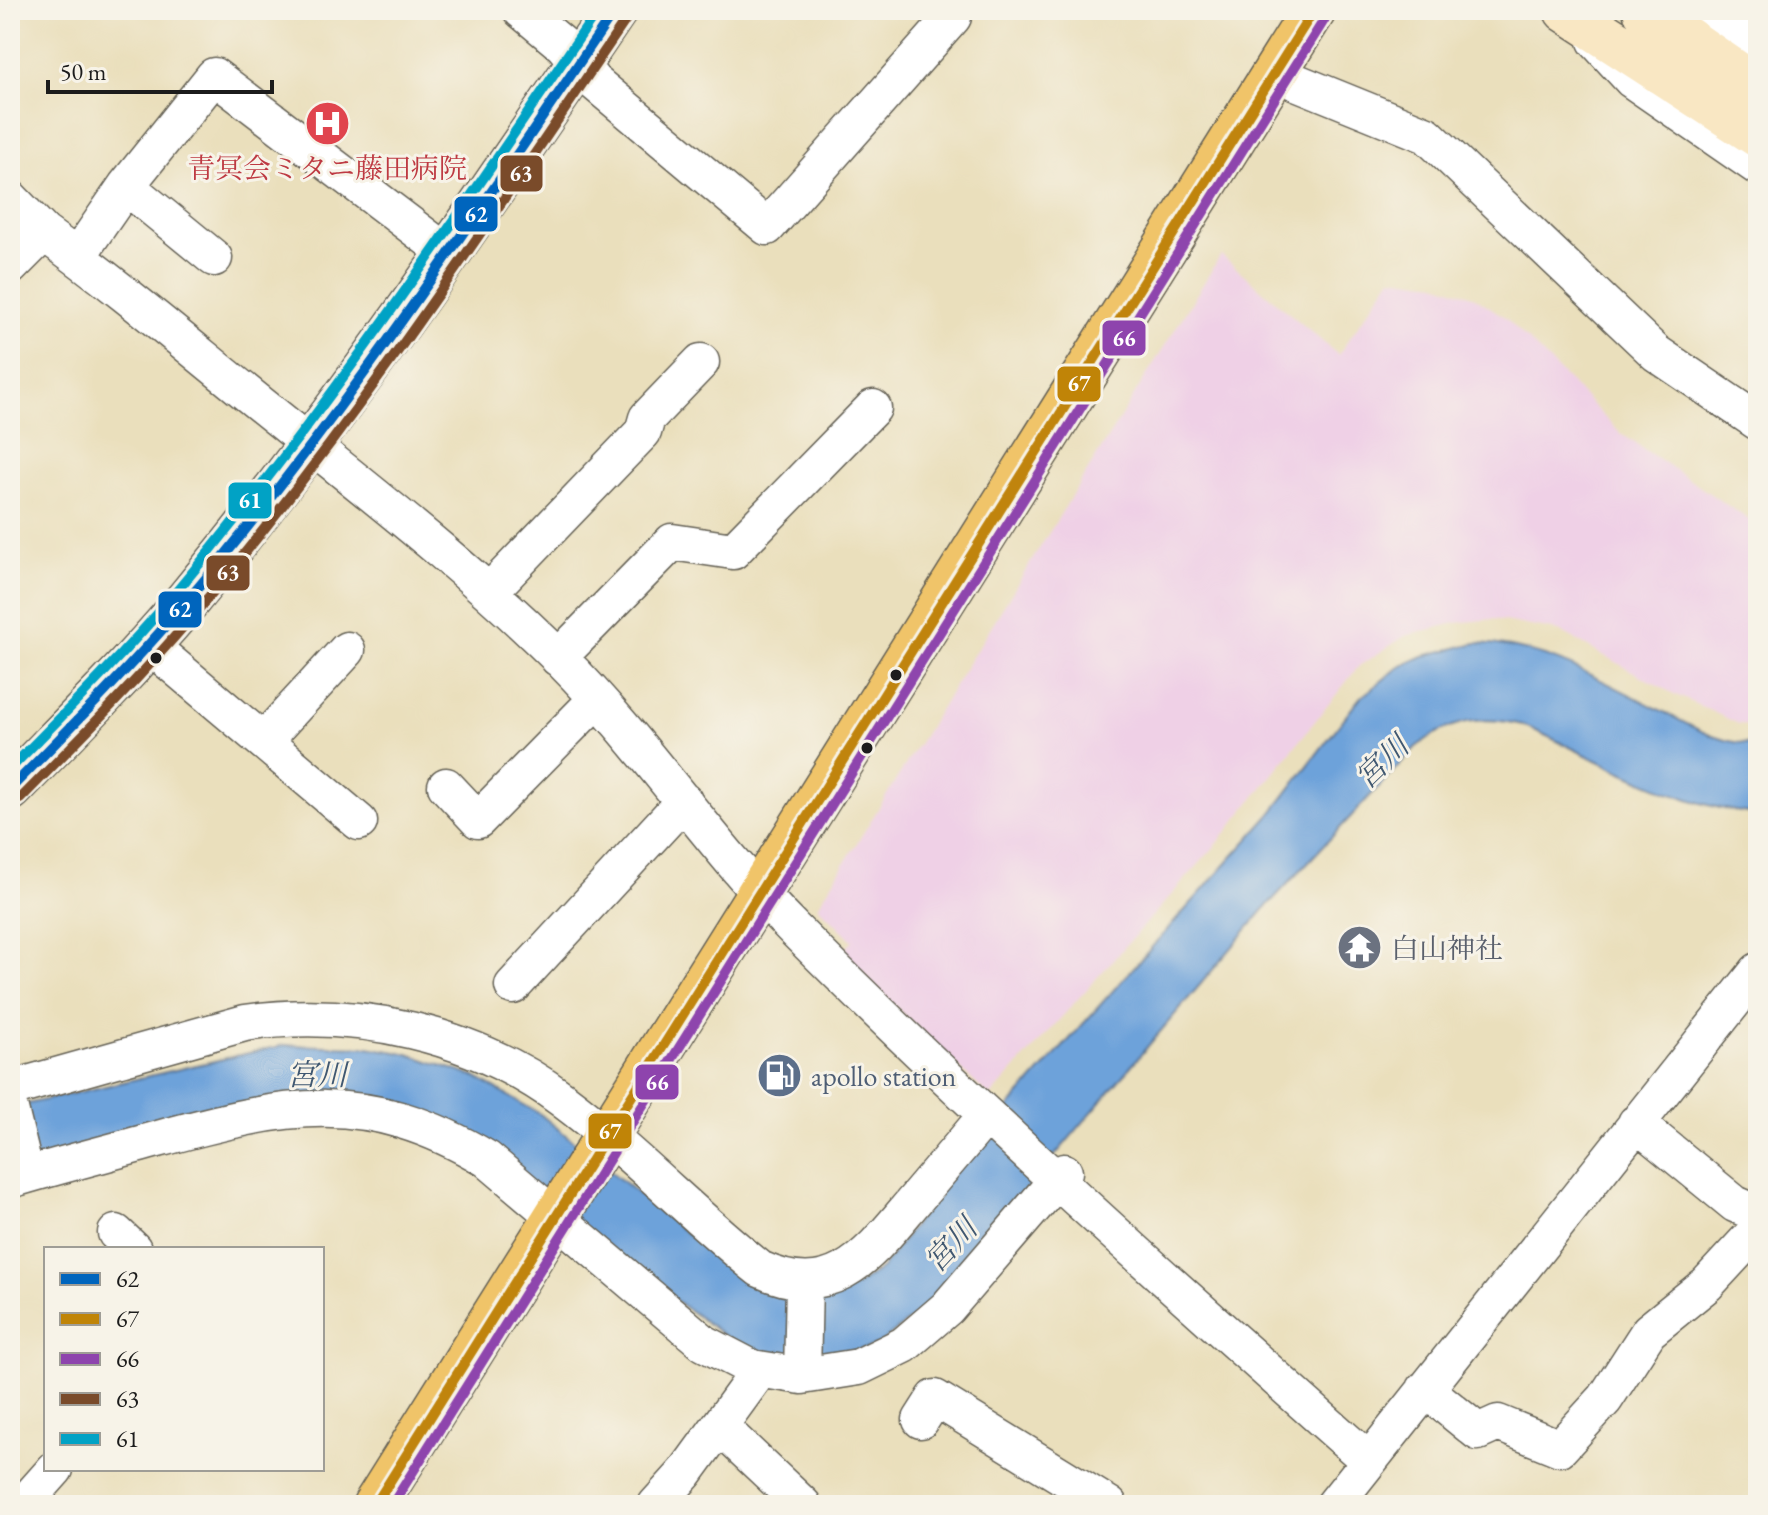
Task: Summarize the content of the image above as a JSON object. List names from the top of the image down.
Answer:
{
  "water": ["宮川"],
  "places": {
    "hospital": ["青冥会ミタニ藤田病院"],
    "temple": ["白山神社"],
    "fuel station": ["apollo station"]
  },
  "lines": [
    "transit line 62",
    "transit line 67",
    "transit line 61",
    "transit line 66",
    "transit line 63"
  ],
  "legend": [
    "62",
    "67",
    "66",
    "63",
    "61"
  ],
  "scale_bar": "50 m"
}
